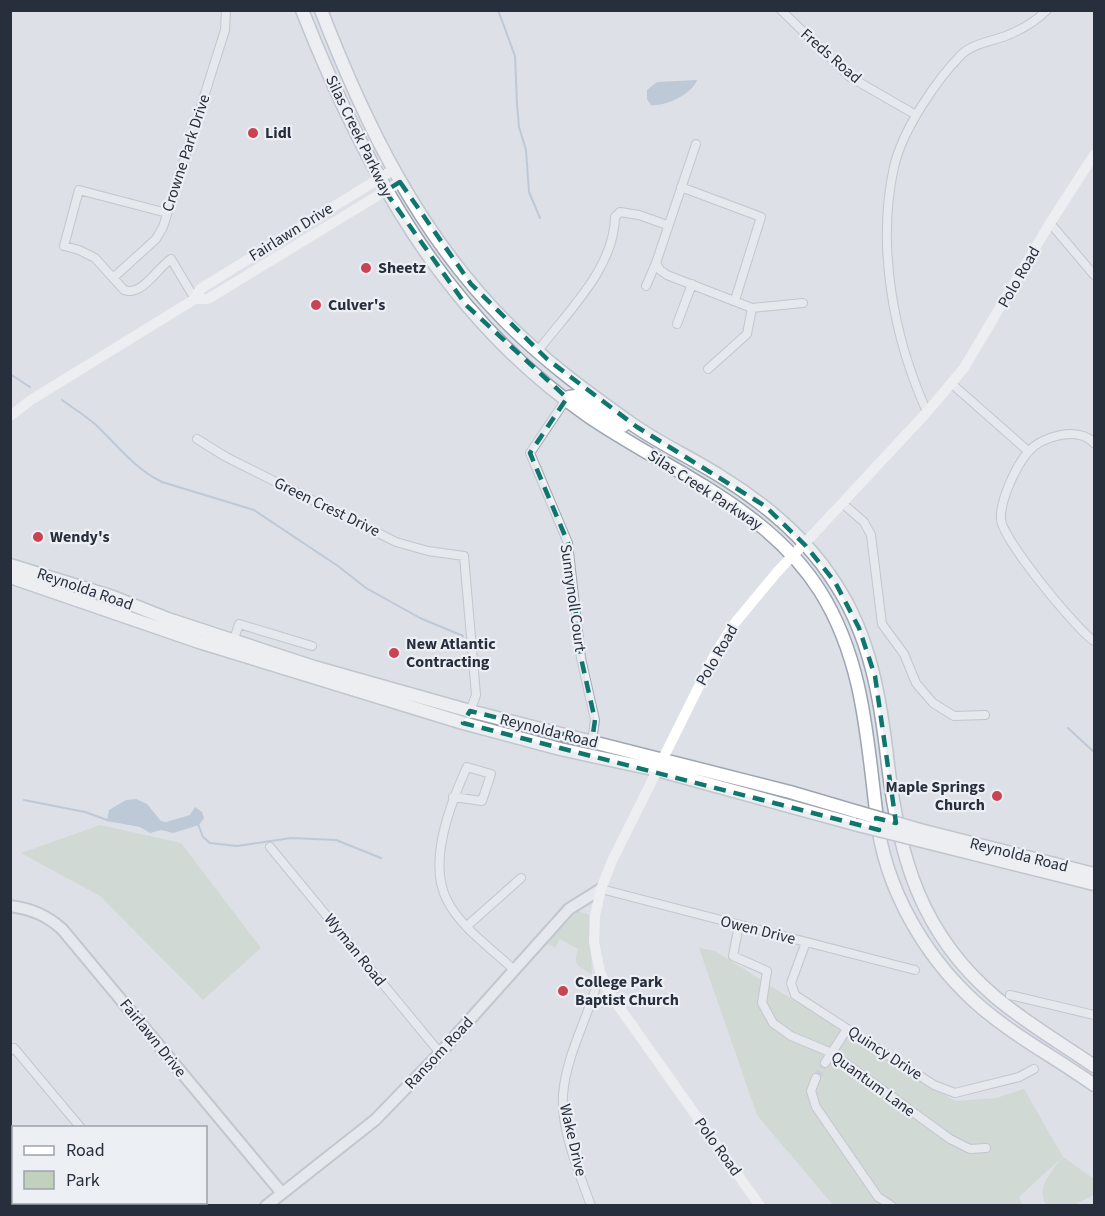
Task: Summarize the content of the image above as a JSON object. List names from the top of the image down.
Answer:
{
  "streets": {
    "main road": [
      "Silas Creek Parkway",
      "Fairlawn Drive",
      "Polo Road",
      "Reynolda Road"
    ],
    "street": [
      "Freds Road",
      "Crowne Park Drive",
      "Green Crest Drive",
      "Sunnynoll Court",
      "Owen Drive",
      "Wyman Road",
      "Ransom Road",
      "Quincy Drive",
      "Quantum Lane",
      "Wake Drive"
    ]
  },
  "crossings": [
    ["Silas Creek Parkway", "Fairlawn Drive"],
    ["Silas Creek Parkway", "Sunnynoll Court"],
    ["Fairlawn Drive", "Ransom Road"],
    ["Polo Road", "Reynolda Road"],
    ["Polo Road", "Owen Drive"],
    ["Polo Road", "Ransom Road"],
    ["Polo Road", "Wake Drive"],
    ["Green Crest Drive", "Reynolda Road"],
    ["Reynolda Road", "Sunnynoll Court"],
    ["Owen Drive", "Ransom Road"],
    ["Owen Drive", "Quincy Drive"],
    ["Owen Drive", "Quantum Lane"],
    ["Wyman Road", "Ransom Road"]
  ],
  "places": [
    "Lidl",
    "Sheetz",
    "Culver's",
    "Wendy's",
    "New Atlantic Contracting",
    "Maple Springs Church",
    "College Park Baptist Church"
  ],
  "legend": ["Road", "Park"]
}
